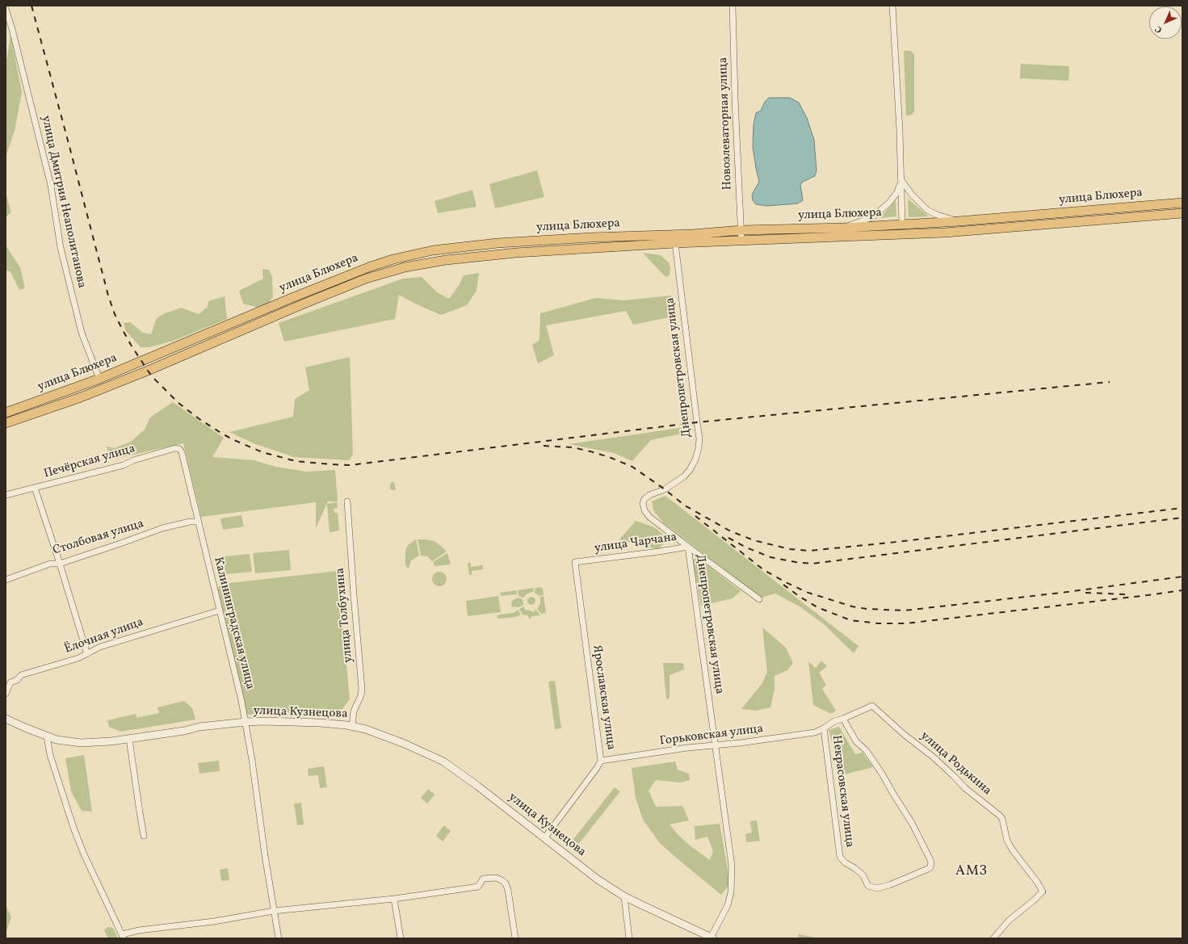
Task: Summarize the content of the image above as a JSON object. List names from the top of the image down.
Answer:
{
  "streets": {
    "main road": ["улица Блюхера"],
    "street": [
      "Новоэлеваторная улица",
      "улица Дмитрия Неаполитанова",
      "Днепропетровская улица",
      "Печёрская улица",
      "Столбовая улица",
      "улица Чарчана",
      "улица Толбухина",
      "Калининградская улица",
      "Ёлочная улица",
      "Ярославская улица",
      "улица Кузнецова",
      "Горьковская улица",
      "улица Родькина",
      "Некрасовская улица"
    ]
  },
  "crossings": [
    ["Новоэлеваторная улица", "улица Блюхера"],
    ["улица Блюхера", "улица Дмитрия Неаполитанова"],
    ["улица Блюхера", "Днепропетровская улица"],
    ["Днепропетровская улица", "улица Чарчана"],
    ["Днепропетровская улица", "улица Кузнецова"],
    ["Днепропетровская улица", "Горьковская улица"],
    ["Печёрская улица", "Калининградская улица"],
    ["Столбовая улица", "Калининградская улица"],
    ["улица Чарчана", "Ярославская улица"],
    ["улица Толбухина", "улица Кузнецова"],
    ["Калининградская улица", "Ёлочная улица"],
    ["Калининградская улица", "улица Кузнецова"],
    ["Ярославская улица", "улица Кузнецова"],
    ["Ярославская улица", "Горьковская улица"],
    ["Горьковская улица", "улица Родькина"],
    ["Горьковская улица", "Некрасовская улица"],
    ["улица Родькина", "Некрасовская улица"]
  ],
  "districts": ["АМЗ"],
  "north": "bottom left"
}
